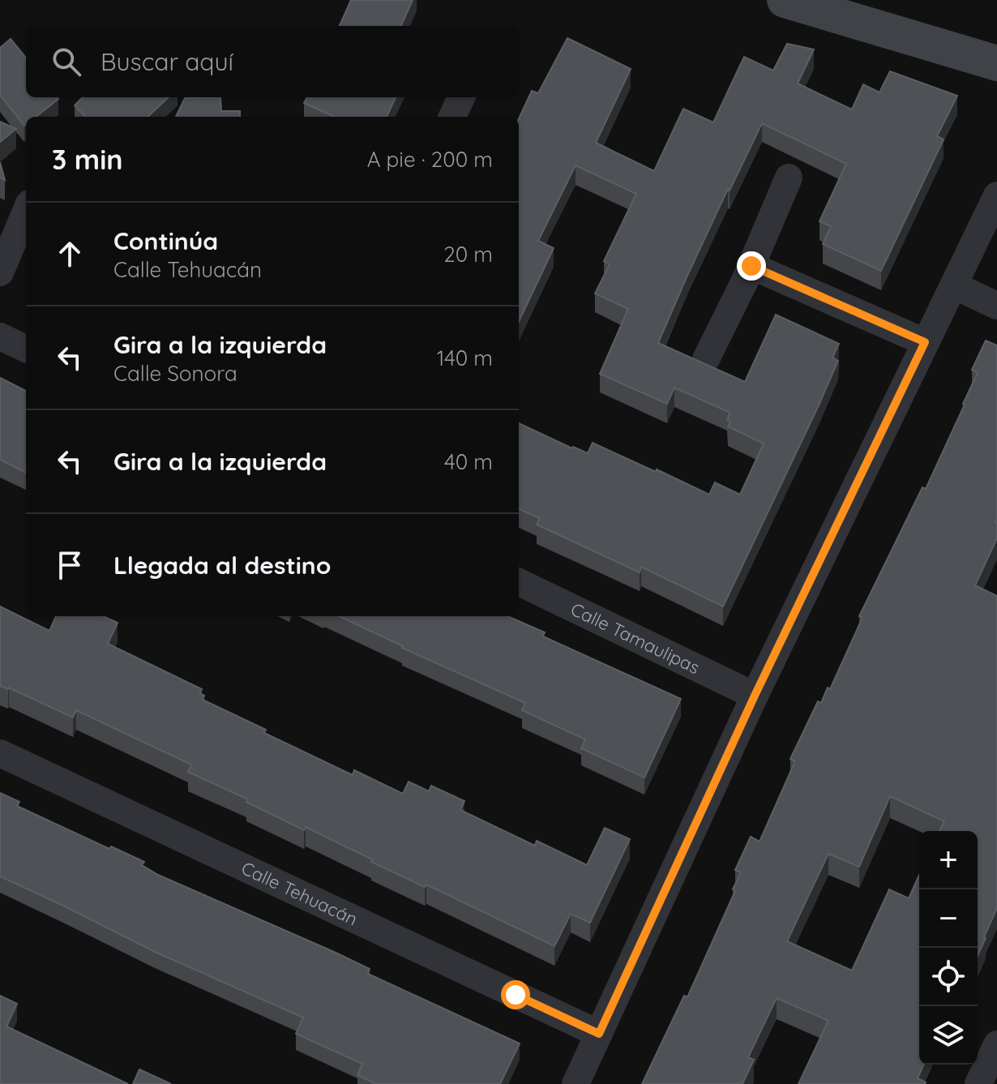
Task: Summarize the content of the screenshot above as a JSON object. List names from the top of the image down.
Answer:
{
  "streets": {
    "street": ["Calle Tamaulipas", "Calle Tehuacán"]
  },
  "page": {
    "search": "Buscar aquí",
    "heading": ["3 min", "A pie · 200 m"],
    "list": [
      ["Continúa", "Calle Tehuacán", "20 m"],
      ["Gira a la izquierda", "Calle Sonora", "140 m"],
      ["Gira a la izquierda", "40 m"],
      "Llegada al destino"
    ],
    "map_buttons": ["+", "−"]
  }
}
